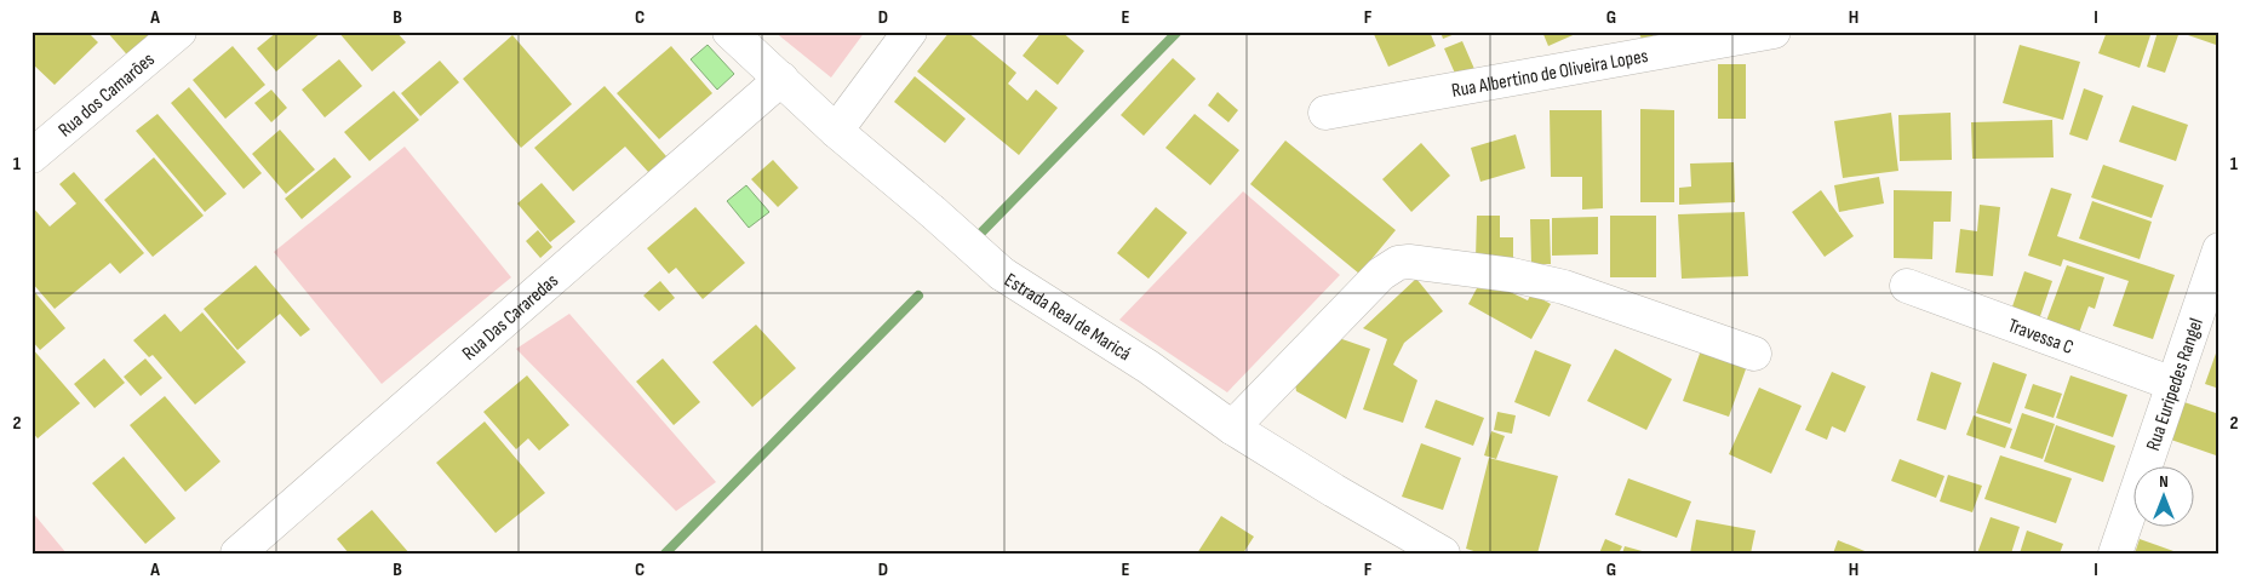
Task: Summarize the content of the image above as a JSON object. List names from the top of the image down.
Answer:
{
  "streets": {
    "street": [
      "Rua Albertino de Oliveira Lopes",
      "Rua dos Camarões",
      "Rua Das Cararedas",
      "Estrada Real de Maricá",
      "Travessa C",
      "Rua Euripedes Rangel"
    ]
  },
  "crossings": [
    ["Rua Das Cararedas", "Estrada Real de Maricá"],
    ["Travessa C", "Rua Euripedes Rangel"]
  ],
  "north": "top",
  "grid": {
    "columns": [
      "A",
      "B",
      "C",
      "D",
      "E",
      "F",
      "G",
      "H",
      "I"
    ],
    "rows": ["1", "2"]
  }
}
